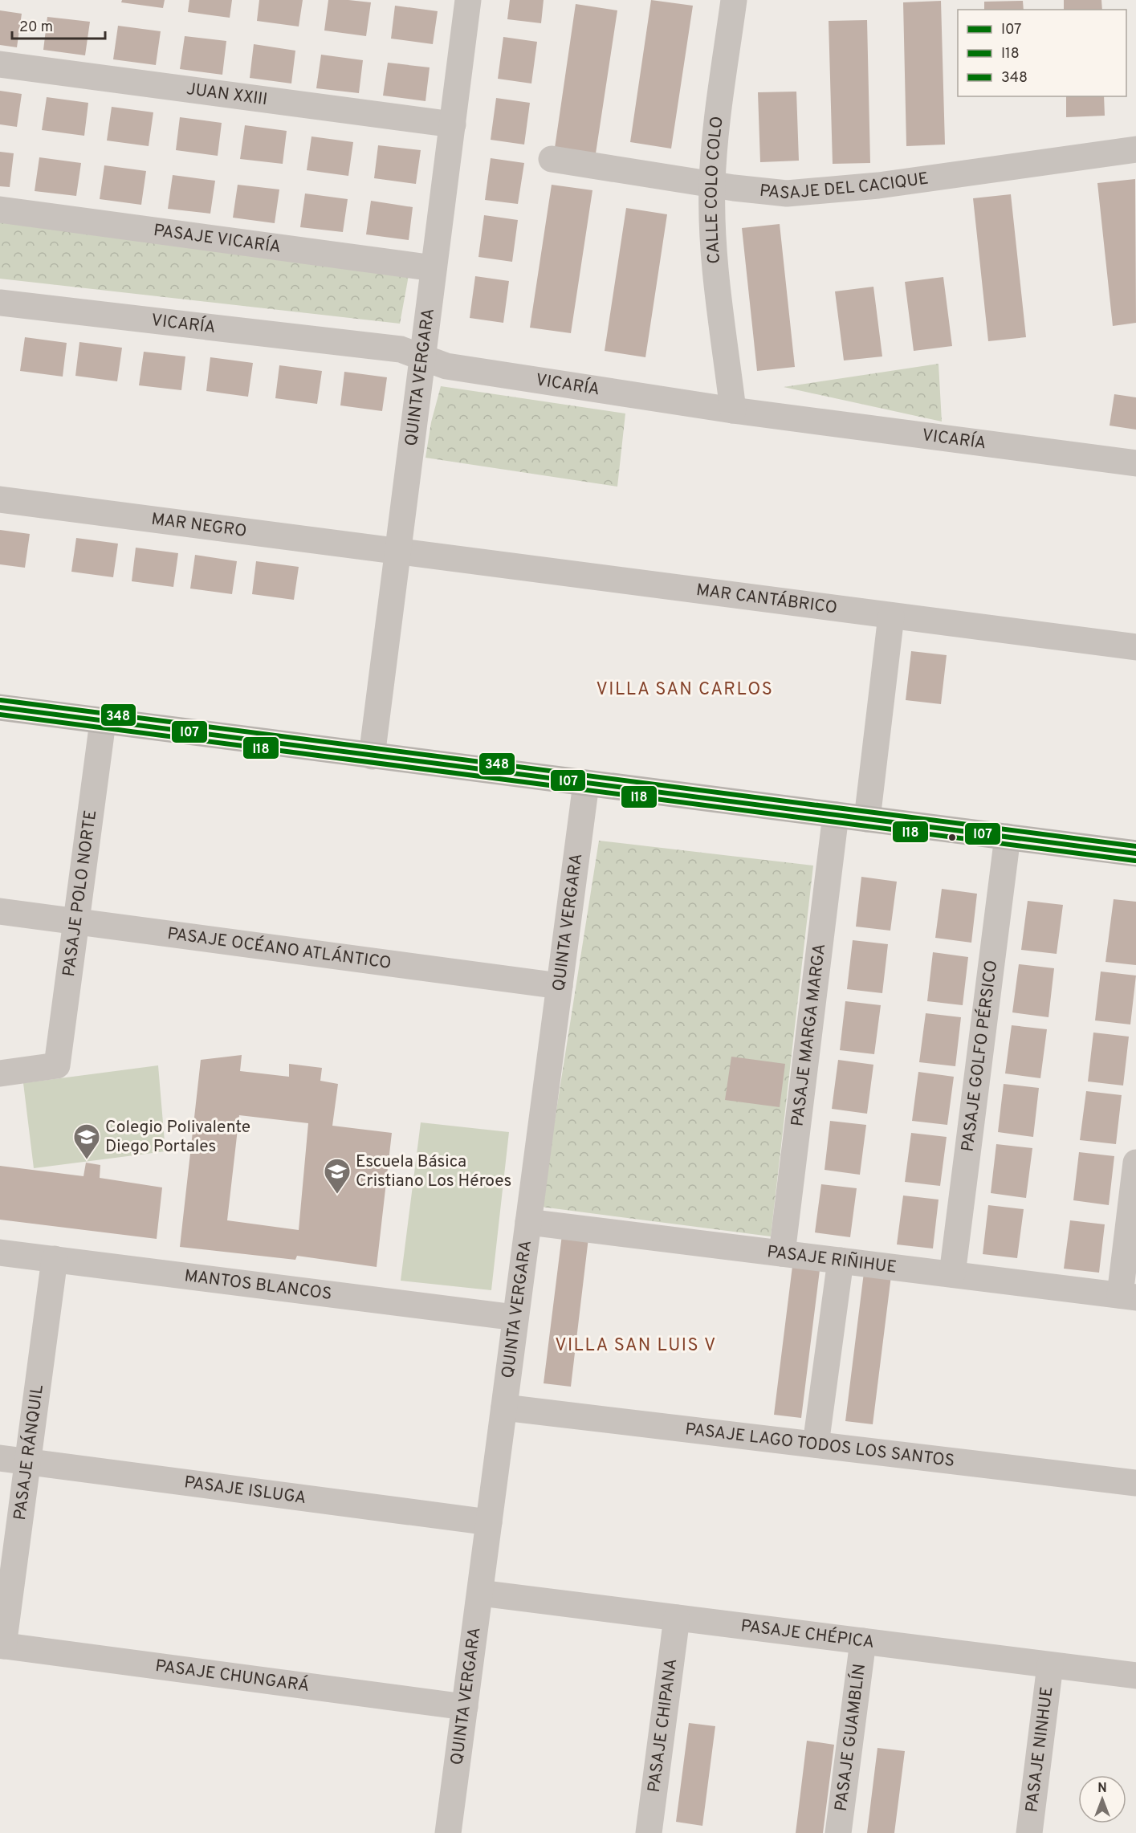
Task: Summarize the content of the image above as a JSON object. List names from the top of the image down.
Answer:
{
  "streets": {
    "street": [
      "JUAN XXIII",
      "PASAJE DEL CACIQUE",
      "CALLE COLO COLO",
      "PASAJE VICARÍA",
      "VICARÍA",
      "QUINTA VERGARA",
      "MAR NEGRO",
      "MAR CANTÁBRICO",
      "PASAJE POLO NORTE",
      "PASAJE OCÉANO ATLÁNTICO",
      "PASAJE MARGA MARGA",
      "PASAJE GOLFO PÉRSICO",
      "PASAJE RIÑIHUE",
      "MANTOS BLANCOS",
      "PASAJE LAGO TODOS LOS SANTOS",
      "PASAJE RÁNQUIL",
      "PASAJE ISLUGA",
      "PASAJE CHÉPICA",
      "PASAJE CHUNGARÁ",
      "PASAJE CHIPANA",
      "PASAJE GUAMBLÍN",
      "PASAJE NINHUE"
    ]
  },
  "crossings": [
    ["JUAN XXIII", "QUINTA VERGARA"],
    ["PASAJE DEL CACIQUE", "CALLE COLO COLO"],
    ["CALLE COLO COLO", "VICARÍA"],
    ["PASAJE VICARÍA", "QUINTA VERGARA"],
    ["VICARÍA", "QUINTA VERGARA"],
    ["QUINTA VERGARA", "MAR NEGRO"],
    ["QUINTA VERGARA", "MAR CANTÁBRICO"],
    ["QUINTA VERGARA", "PASAJE OCÉANO ATLÁNTICO"],
    ["QUINTA VERGARA", "PASAJE RIÑIHUE"],
    ["QUINTA VERGARA", "MANTOS BLANCOS"],
    ["QUINTA VERGARA", "PASAJE LAGO TODOS LOS SANTOS"],
    ["QUINTA VERGARA", "PASAJE ISLUGA"],
    ["QUINTA VERGARA", "PASAJE CHÉPICA"],
    ["QUINTA VERGARA", "PASAJE CHUNGARÁ"],
    ["MAR NEGRO", "MAR CANTÁBRICO"],
    ["PASAJE POLO NORTE", "PASAJE OCÉANO ATLÁNTICO"],
    ["PASAJE MARGA MARGA", "PASAJE RIÑIHUE"],
    ["PASAJE GOLFO PÉRSICO", "PASAJE RIÑIHUE"],
    ["MANTOS BLANCOS", "PASAJE RÁNQUIL"],
    ["PASAJE RÁNQUIL", "PASAJE ISLUGA"],
    ["PASAJE RÁNQUIL", "PASAJE CHUNGARÁ"],
    ["PASAJE CHÉPICA", "PASAJE CHIPANA"],
    ["PASAJE CHÉPICA", "PASAJE GUAMBLÍN"],
    ["PASAJE CHÉPICA", "PASAJE NINHUE"]
  ],
  "districts": ["VILLA SAN CARLOS", "VILLA SAN LUIS V"],
  "places": {
    "school or university": ["Colegio Polivalente Diego Portales", "Escuela Básica Cristiano Los Héroes"]
  },
  "lines": ["transit line 348", "transit line I07", "transit line I18"],
  "legend": ["I07", "I18", "348"],
  "scale_bar": "20 m",
  "north": "top"
}
